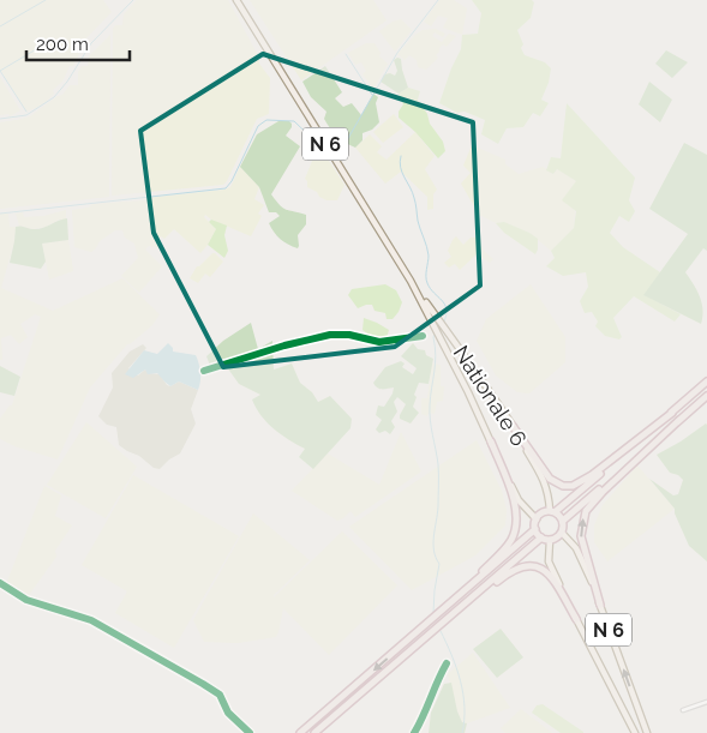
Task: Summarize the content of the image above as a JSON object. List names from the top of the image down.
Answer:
{
  "streets": {
    "main road": ["N 6", "Nationale 6"]
  },
  "crossings": [
    ["N 6", "Nationale 6"]
  ],
  "scale_bar": "200 m"
}
